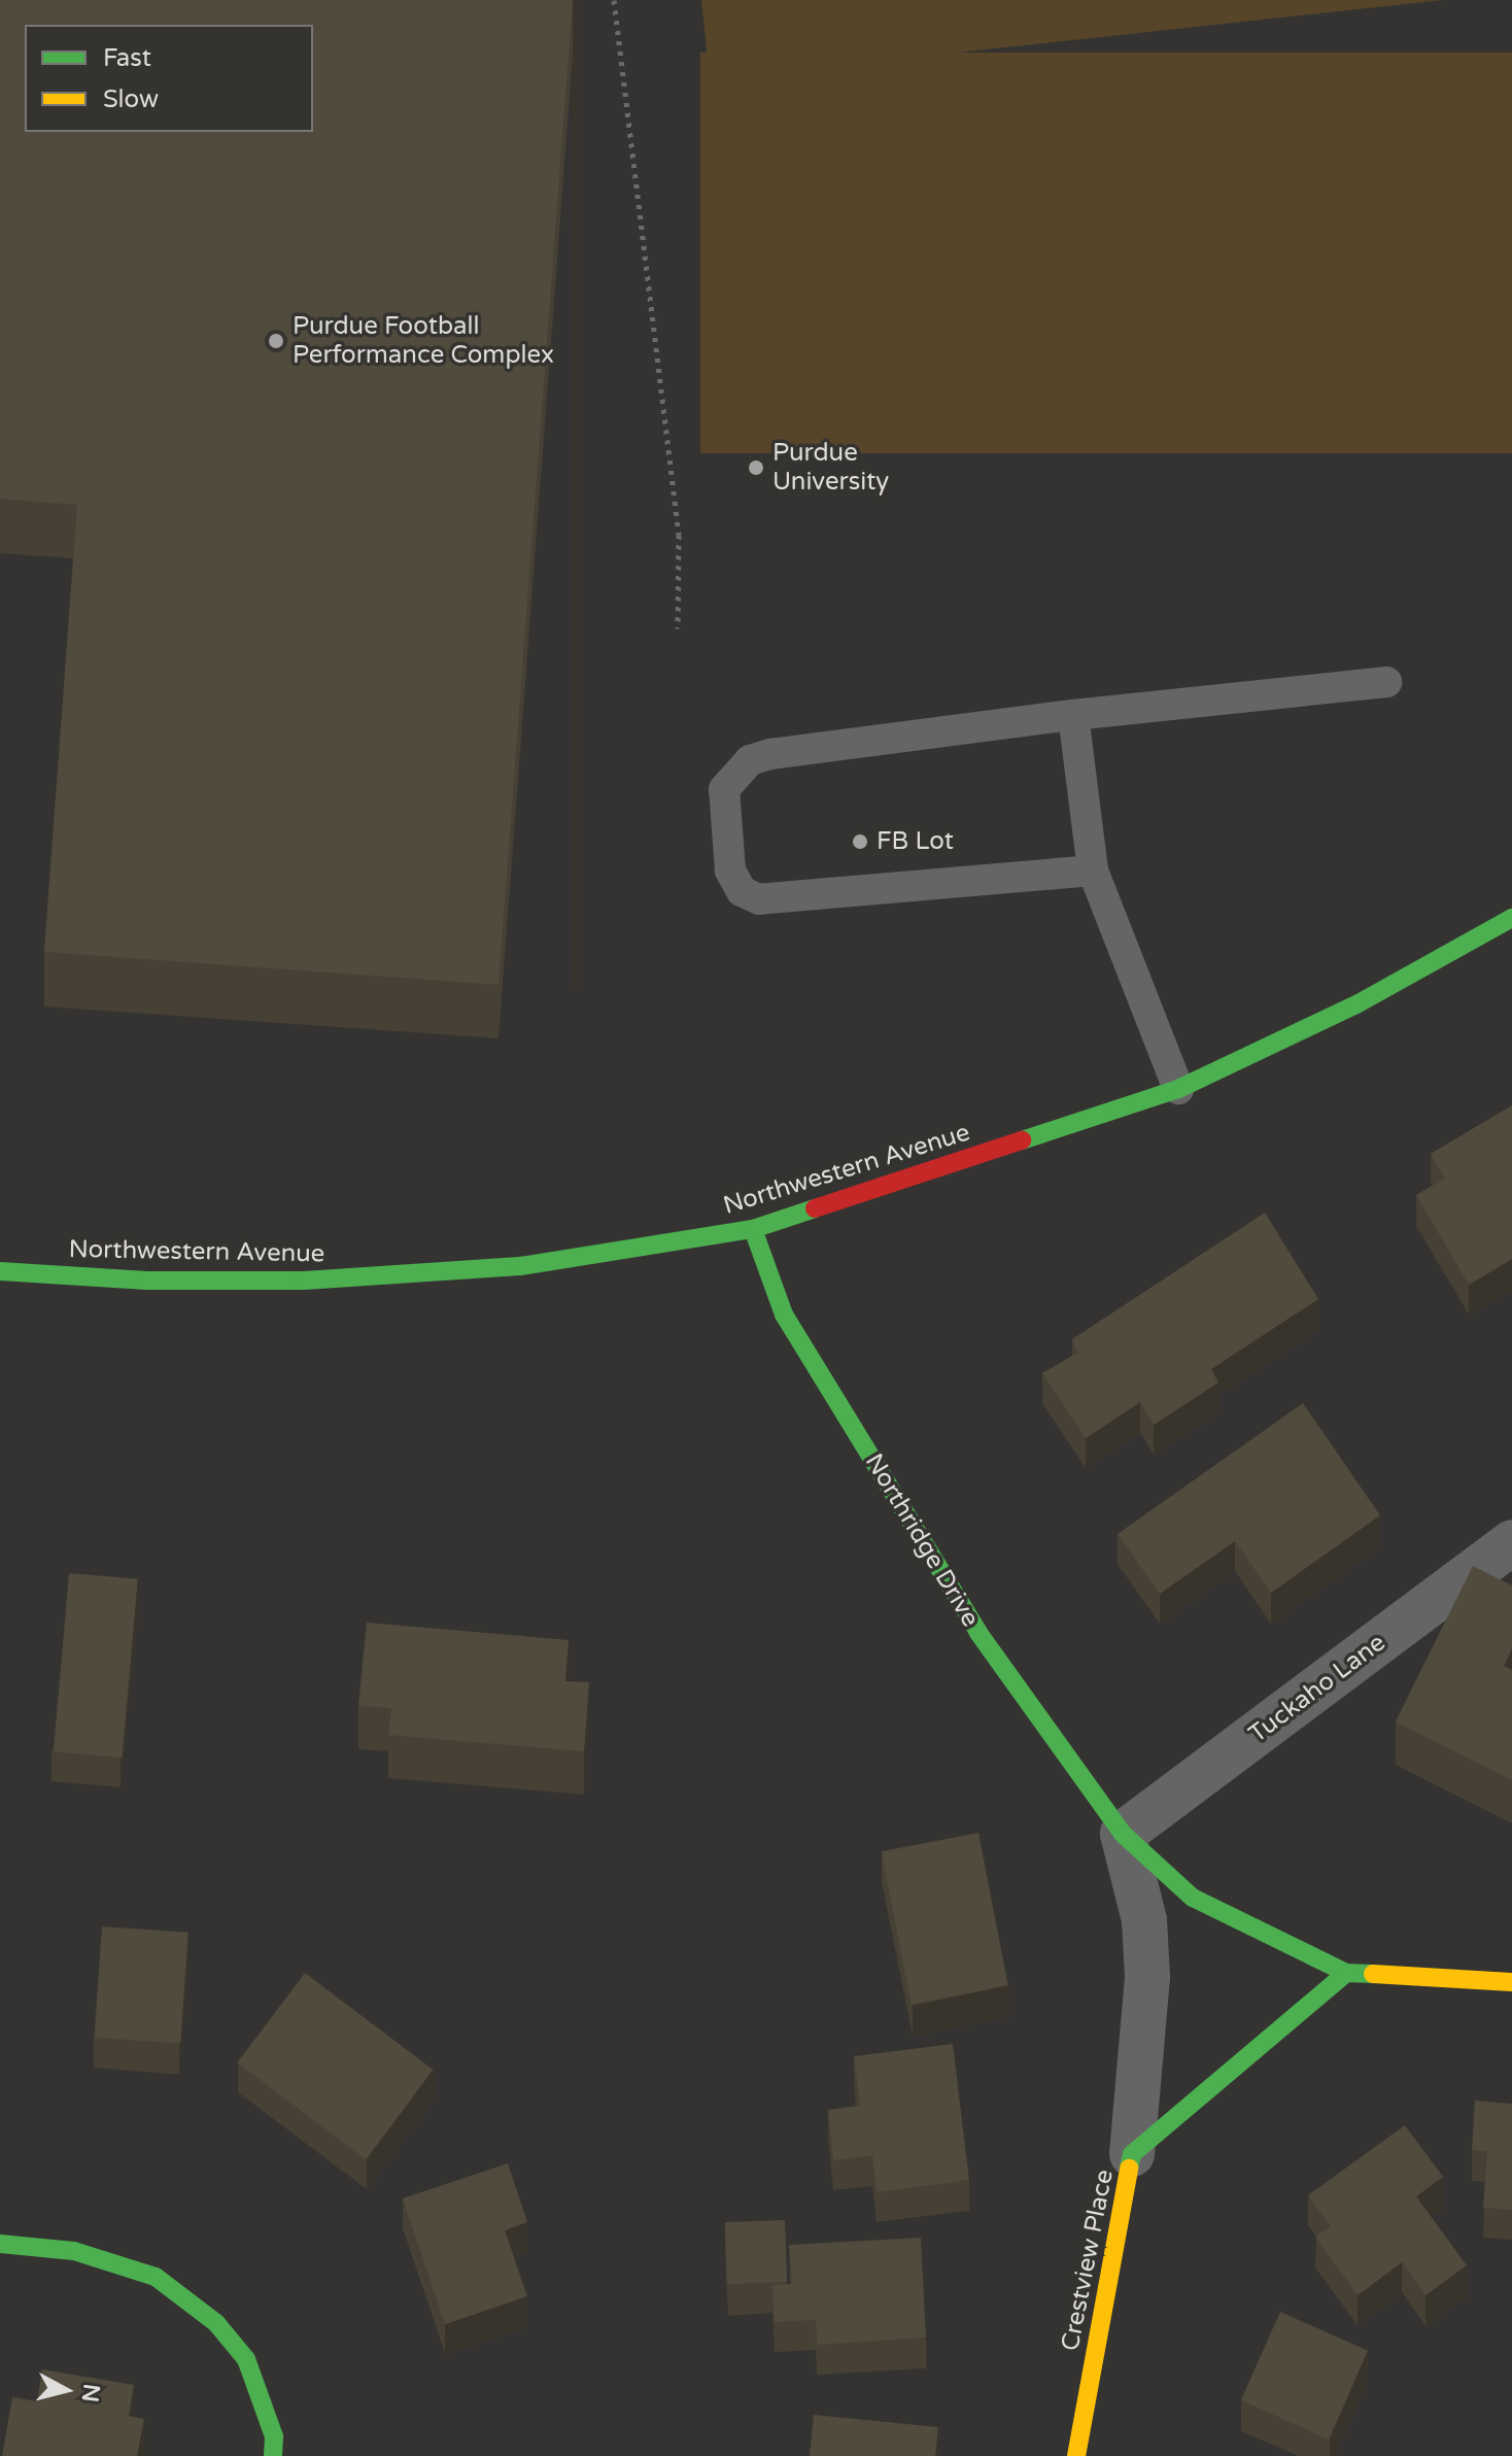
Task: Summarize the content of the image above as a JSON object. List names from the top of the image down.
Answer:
{
  "streets": {
    "street": [
      "Northwestern Avenue",
      "Northridge Drive",
      "Tuckaho Lane",
      "Crestview Place"
    ]
  },
  "crossings": [
    ["Northwestern Avenue", "Northridge Drive"],
    ["Northridge Drive", "Tuckaho Lane"],
    ["Northridge Drive", "Crestview Place"]
  ],
  "places": ["Purdue Football Performance Complex", "Purdue University", "FB Lot"],
  "legend": ["Fast", "Slow"],
  "north": "right"
}
